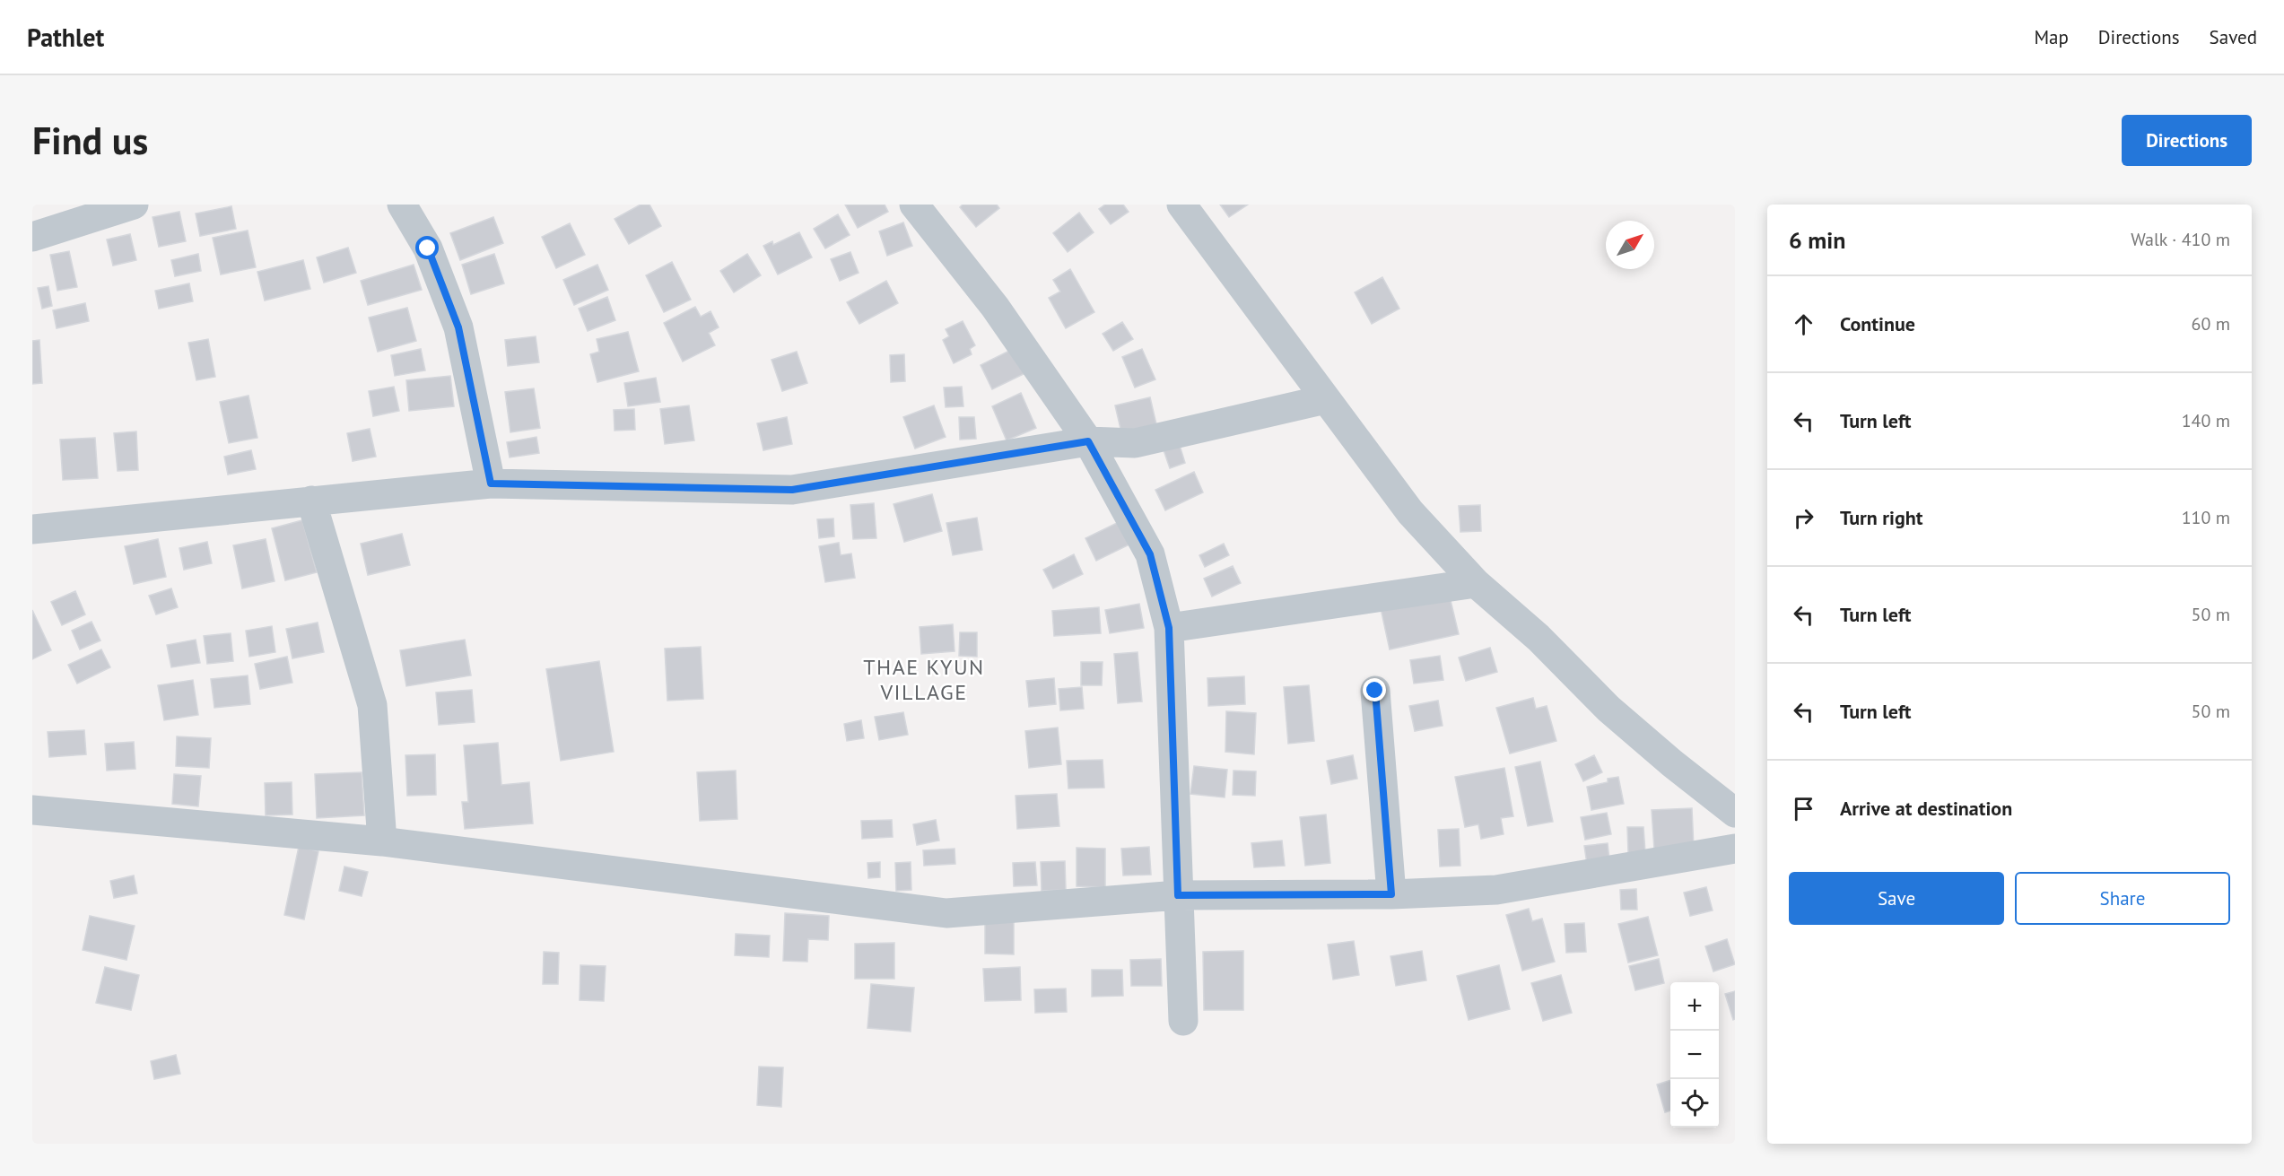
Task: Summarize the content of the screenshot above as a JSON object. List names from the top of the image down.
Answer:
{
  "districts": ["THAE KYUN VILLAGE"],
  "north": "top right",
  "page": {
    "header": "Pathlet",
    "nav": ["Map", "Directions", "Saved"],
    "buttons": [
      "Directions",
      ["Save", "Share"]
    ],
    "title": "Find us",
    "heading": ["6 min", "Walk · 410 m"],
    "list": [
      ["Continue", "60 m"],
      ["Turn left", "140 m"],
      ["Turn right", "110 m"],
      ["Turn left", "50 m"],
      ["Turn left", "50 m"],
      "Arrive at destination"
    ],
    "map_buttons": ["+", "−"]
  }
}
